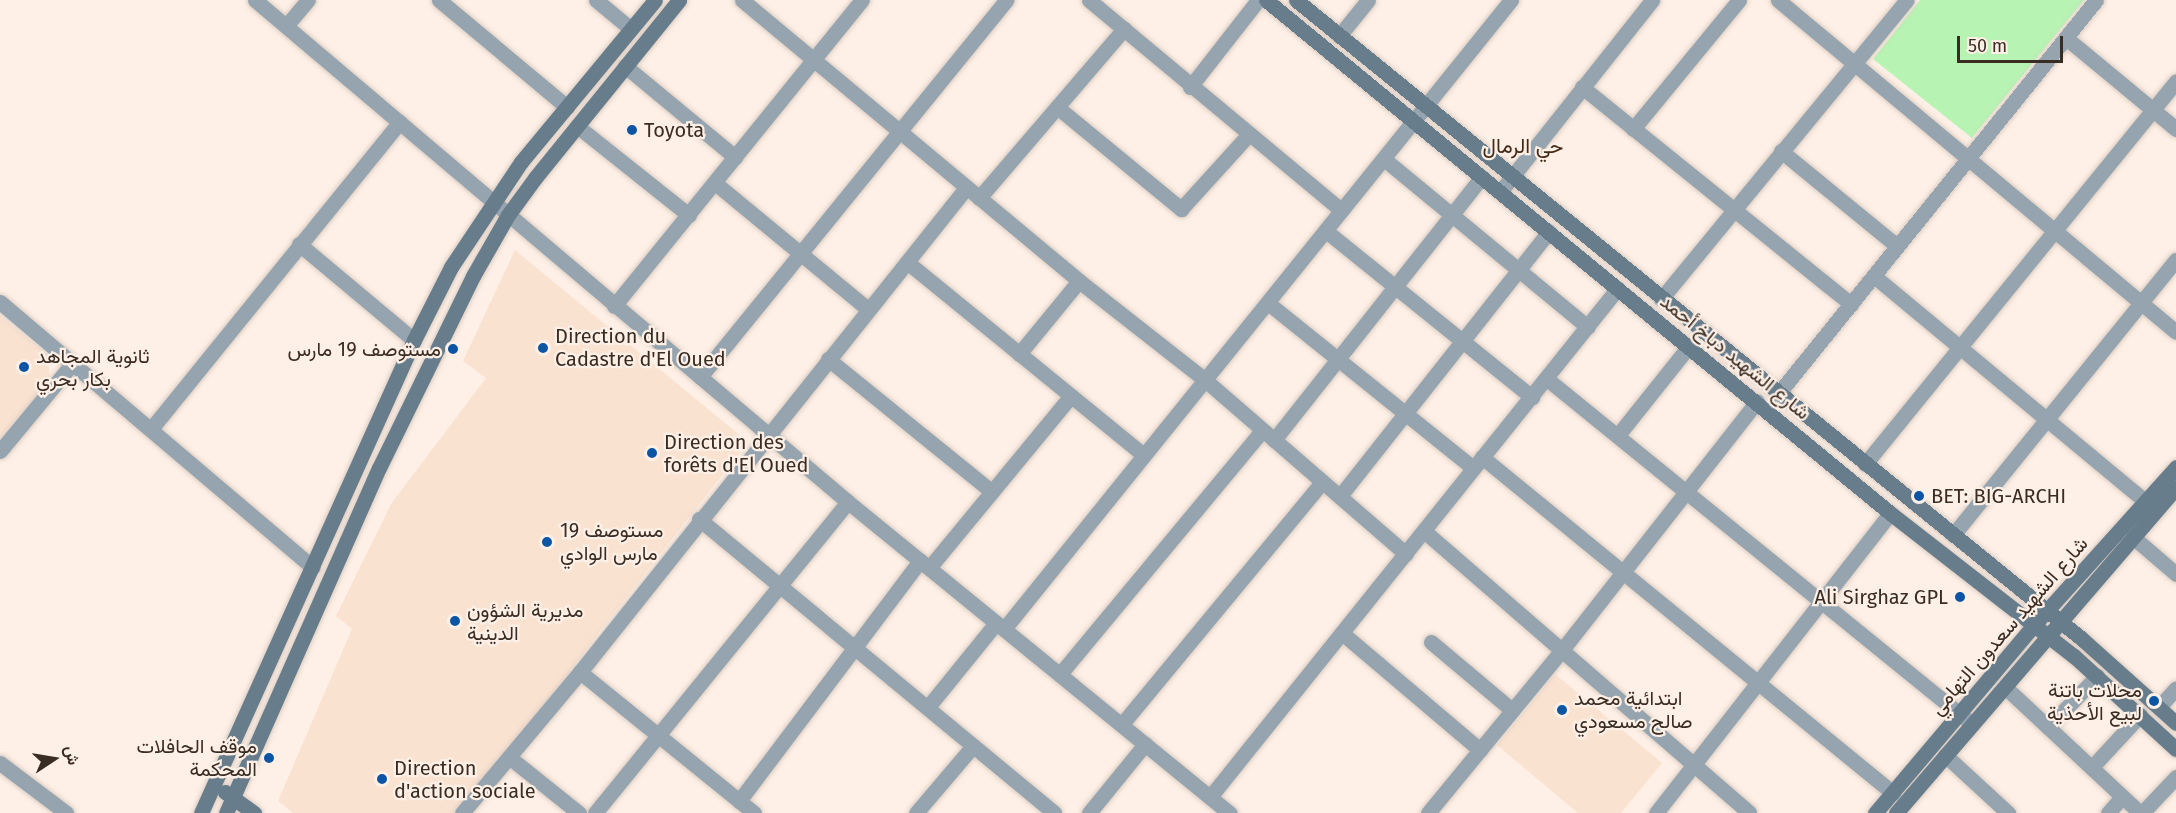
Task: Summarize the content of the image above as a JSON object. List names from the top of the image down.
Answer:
{
  "streets": {
    "street": ["شارع الشهيد دباخ أحمد", "شارع الشهيد سعدون التهامي"]
  },
  "crossings": [
    ["شارع الشهيد دباخ أحمد", "شارع الشهيد سعدون التهامي"]
  ],
  "districts": ["حي الرمال"],
  "places": [
    "Toyota",
    "Direction du Cadastre d'El Oued",
    "مستوصف 19 مارس",
    "ثانوية المجاهد بكار بحري",
    "Direction des forêts d'El Oued",
    "BET: BIG-ARCHI",
    "مستوصف 19 مارس الوادي",
    "Ali Sirghaz GPL",
    "مديرية الشؤون الدينية",
    "محلات باتنة لبيع الأحذية",
    "ابتدائية محمد صالح مسعودي",
    "موقف الحافلات المحكمة",
    "Direction d'action sociale"
  ],
  "scale_bar": "50 m",
  "north": "right"
}
